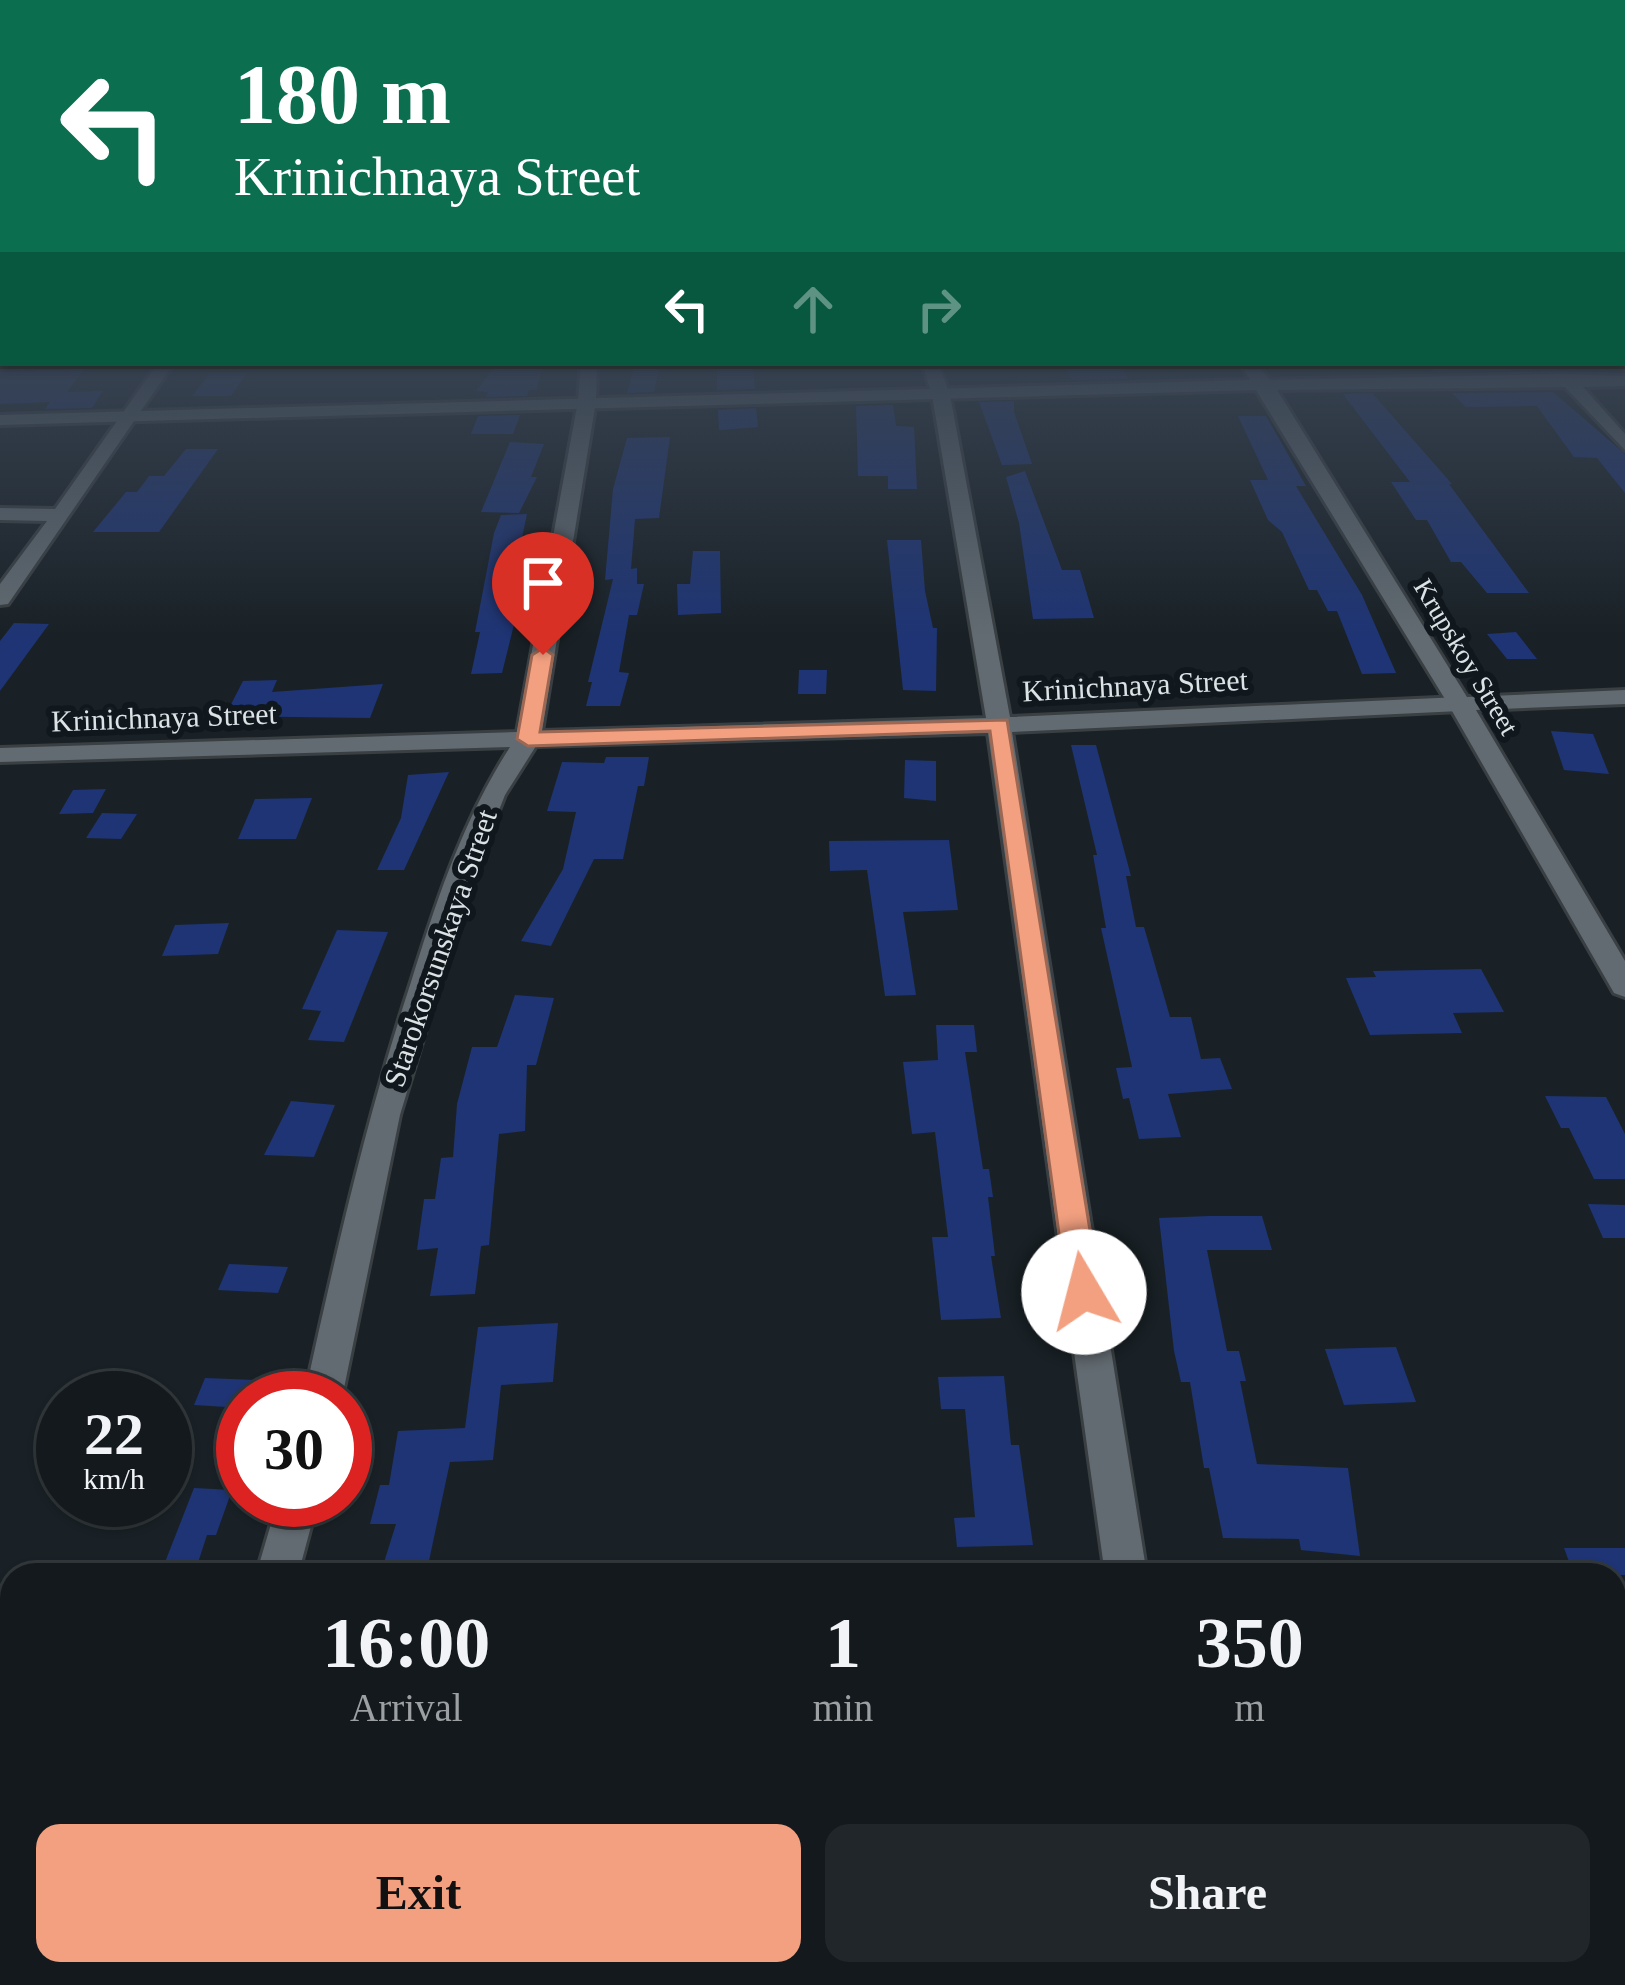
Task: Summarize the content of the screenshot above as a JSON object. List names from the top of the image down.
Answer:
{
  "streets": {
    "street": ["Krupskoy Street", "Krinichnaya Street", "Starokorsunskaya Street"]
  },
  "crossings": [
    ["Krupskoy Street", "Krinichnaya Street"],
    ["Krinichnaya Street", "Starokorsunskaya Street"]
  ],
  "page": {
    "turn": ["180 m", "Krinichnaya Street"],
    "speed": "22 km/h",
    "limit": "30",
    "eta": [
      "16:00",
      "Arrival",
      "1",
      "min",
      "350",
      "m"
    ],
    "buttons": ["Exit", "Share"]
  }
}
